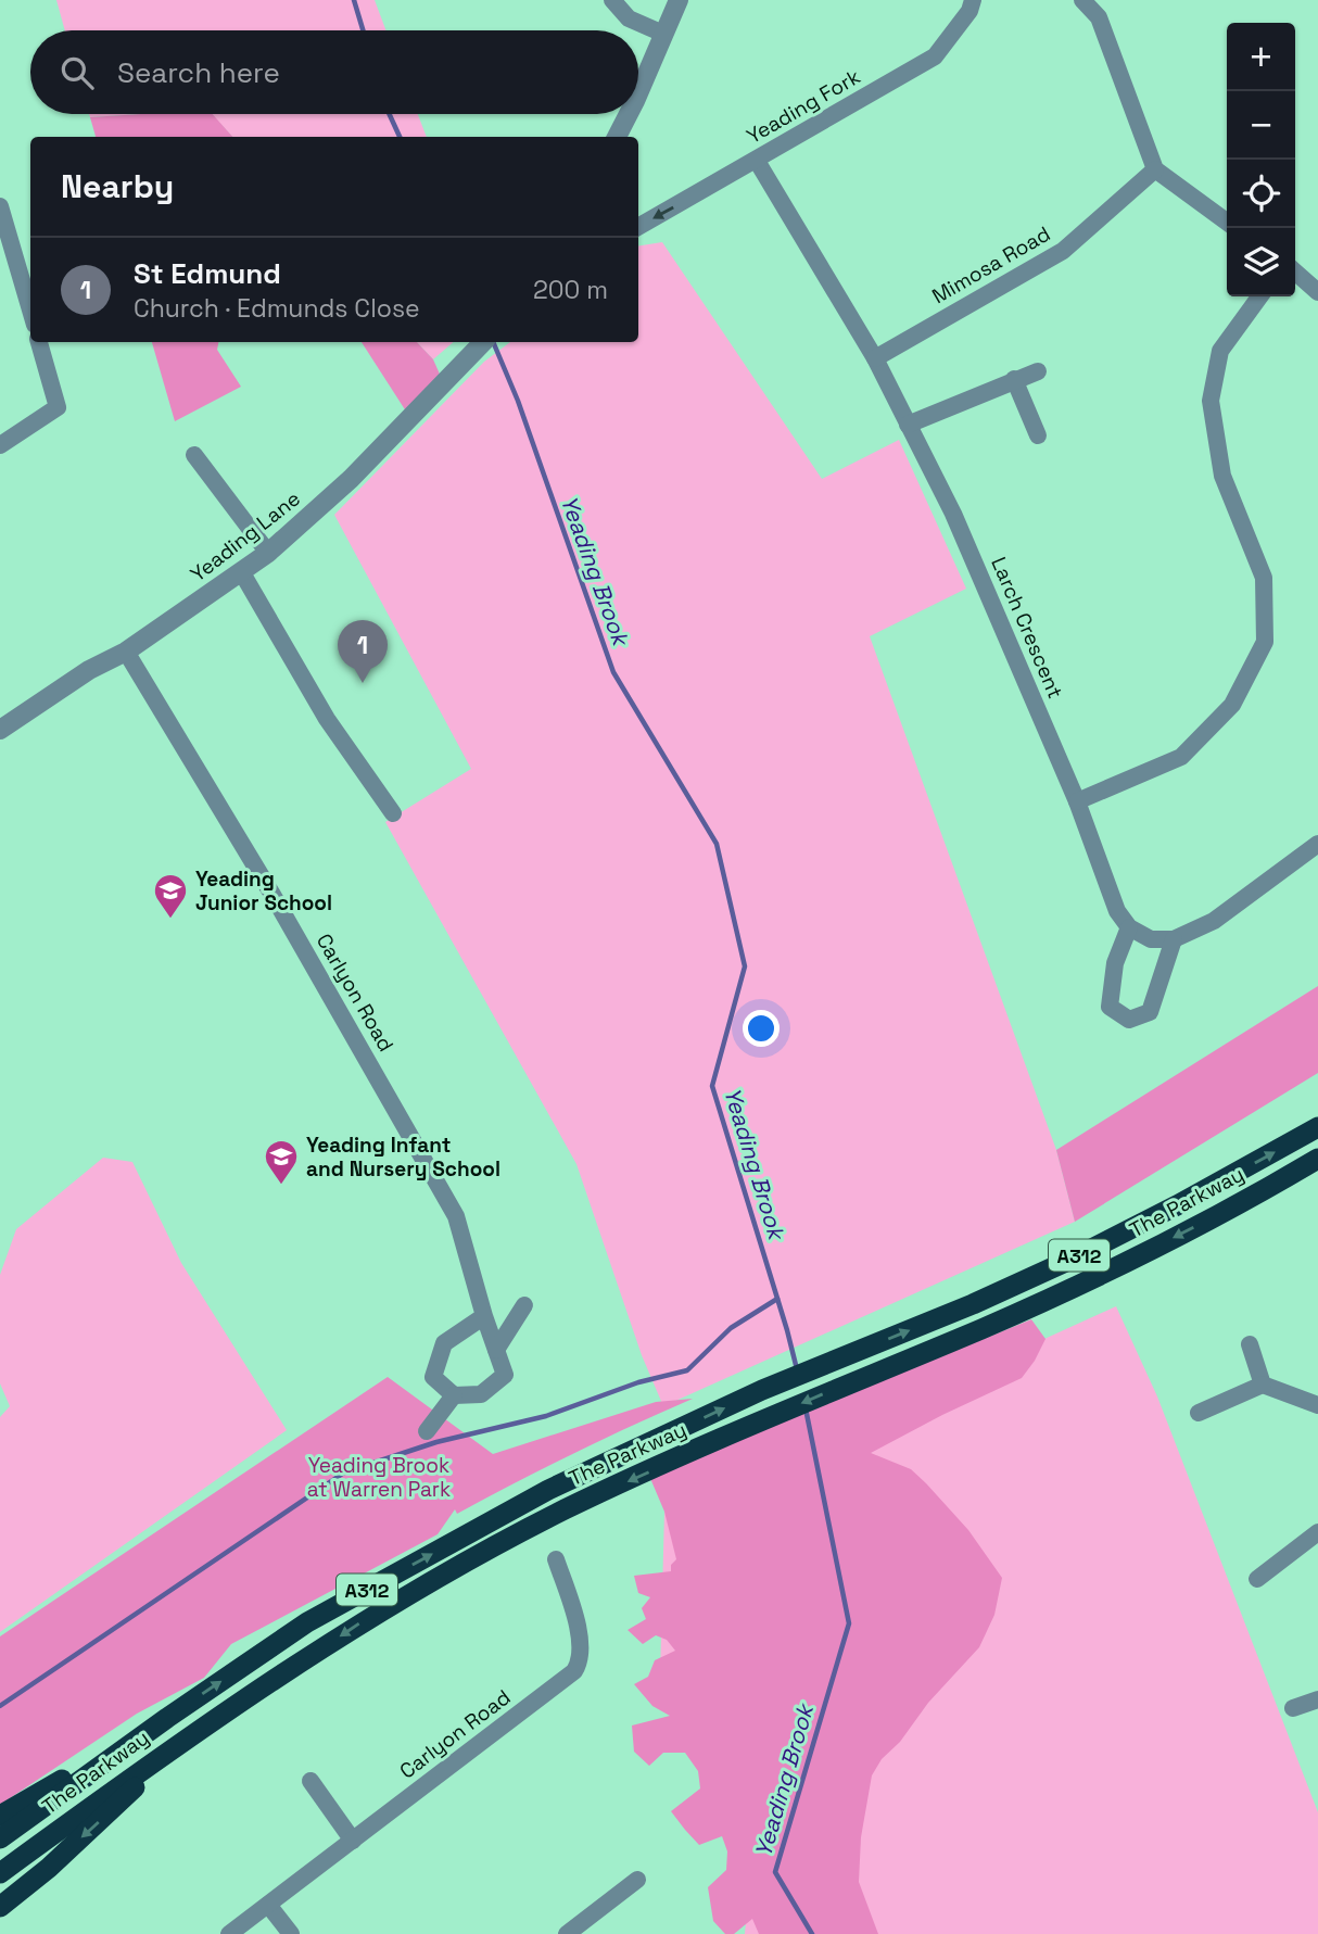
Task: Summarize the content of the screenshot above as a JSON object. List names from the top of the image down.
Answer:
{
  "streets": {
    "highway": ["The Parkway", "A312"],
    "street": [
      "Yeading Fork",
      "Mimosa Road",
      "Yeading Lane",
      "Larch Crescent",
      "Carlyon Road"
    ]
  },
  "crossings": [
    ["Yeading Fork", "Larch Crescent"],
    ["Mimosa Road", "Larch Crescent"],
    ["Yeading Lane", "Carlyon Road"],
    ["The Parkway", "A312"]
  ],
  "water": ["Yeading Brook"],
  "parks": ["Yeading Brook at Warren Park"],
  "places": {
    "school or university": ["Yeading Junior School", "Yeading Infant and Nursery School"]
  },
  "page": {
    "map_buttons": ["+", "−"],
    "search": "Search here",
    "heading": "Nearby",
    "list": [
      {
        "mark": "1",
        "name": "St Edmund",
        "note": "Church · Edmunds Close",
        "value": "200 m"
      }
    ],
    "pins": "1"
  }
}
